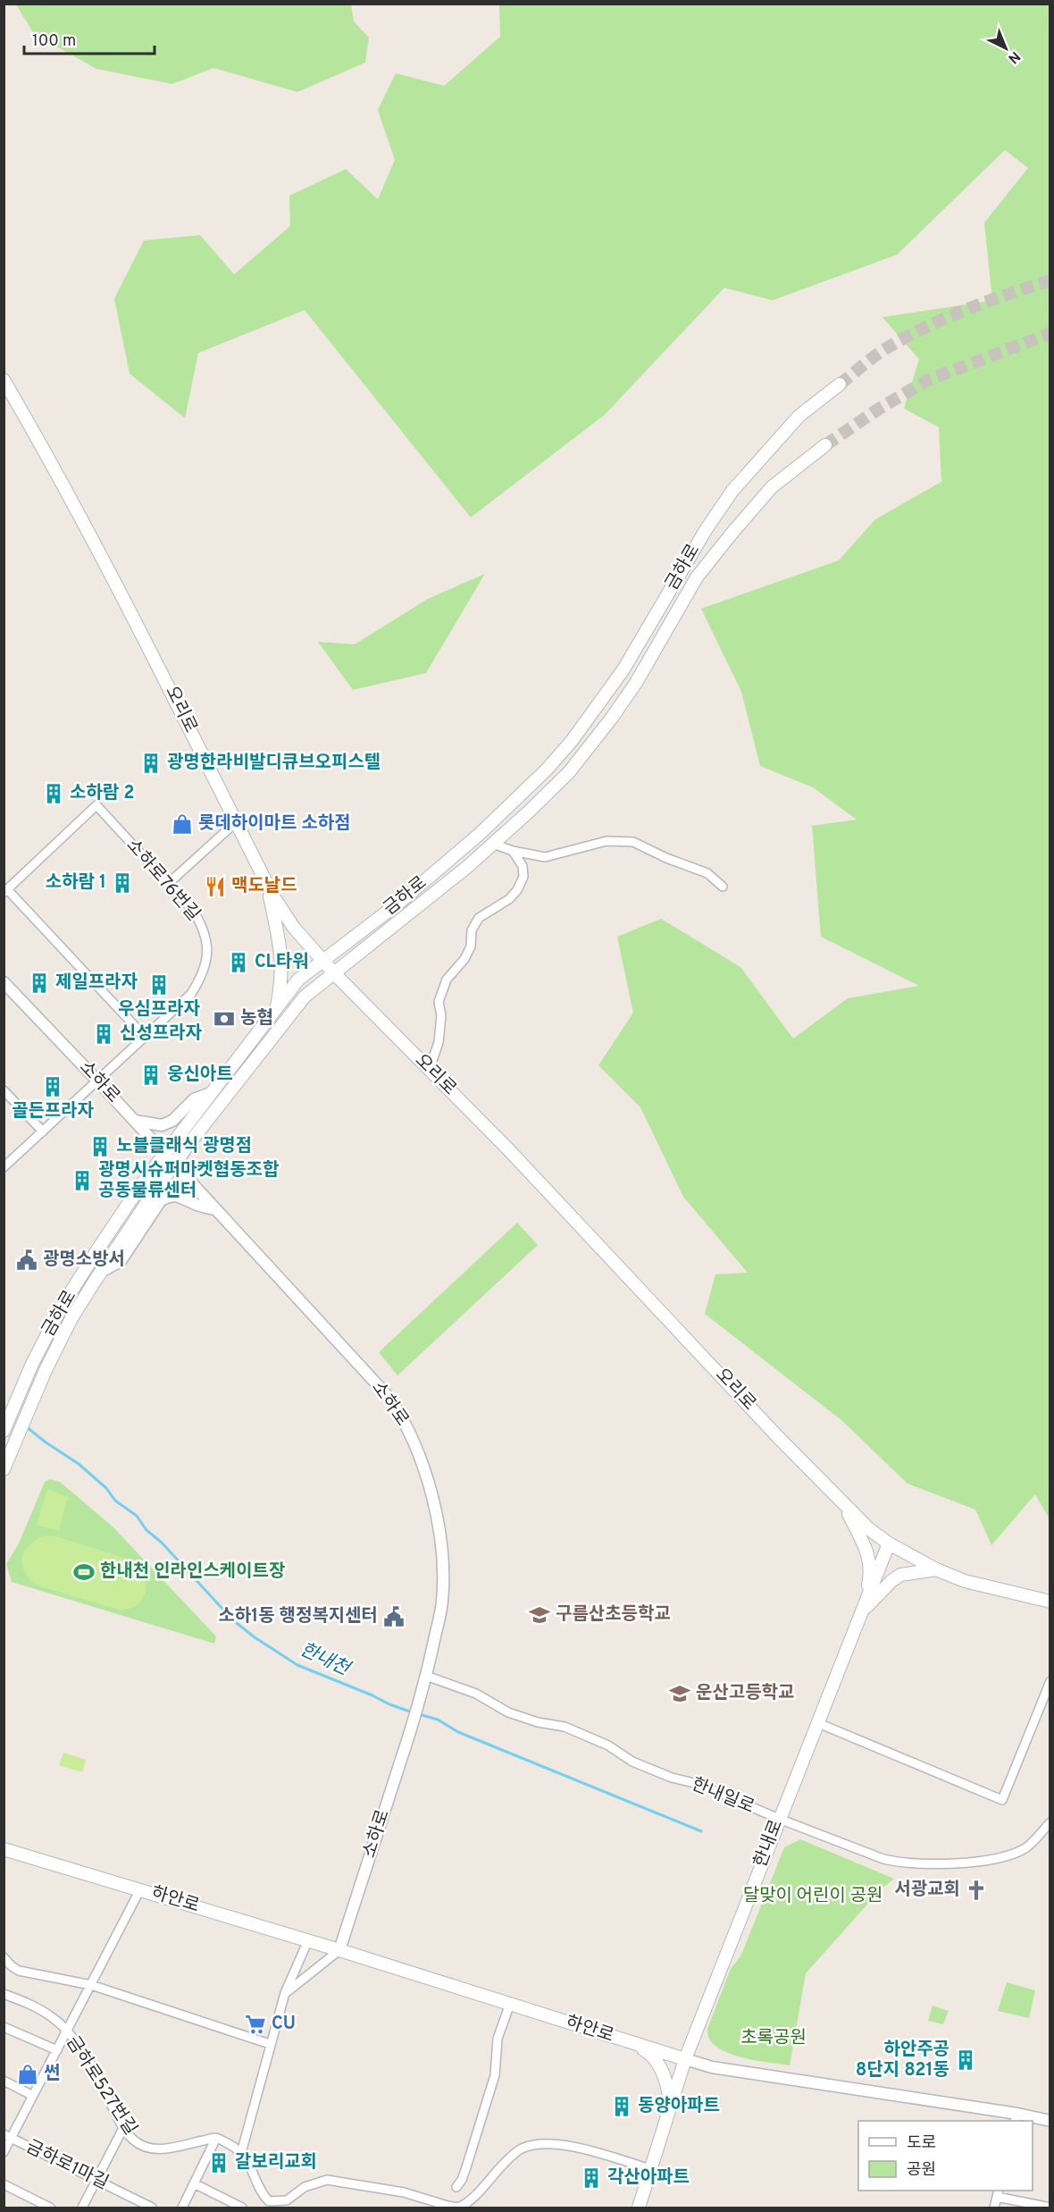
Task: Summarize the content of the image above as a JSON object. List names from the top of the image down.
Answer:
{
  "streets": {
    "main road": [
      "금하로",
      "오리로",
      "한내로",
      "하안로"
    ],
    "street": [
      "소하로76번길",
      "소하로",
      "한내일로",
      "금하로527번길",
      "금하로1마길"
    ]
  },
  "crossings": [
    ["금하로", "오리로"],
    ["금하로", "소하로"],
    ["오리로", "한내로"],
    ["소하로76번길", "소하로"],
    ["소하로", "한내일로"],
    ["소하로", "하안로"],
    ["한내일로", "한내로"],
    ["한내로", "하안로"],
    ["하안로", "금하로527번길"],
    ["하안로", "금하로1마길"],
    ["금하로527번길", "금하로1마길"]
  ],
  "water": ["한내천"],
  "parks": ["달맞이 어린이 공원", "초록공원"],
  "places": {
    "building": [
      "광명한라비발디큐브오피스텔",
      "소하람 2",
      "소하람 1",
      "CL타워",
      "제일프라자",
      "우심프라자",
      "신성프라자",
      "웅신아트",
      "골든프라자",
      "노블클래식 광명점",
      "광명시슈퍼마켓협동조합 공동물류센터",
      "하안주공 8단지 821동",
      "동양아파트",
      "갈보리교회",
      "각산아파트"
    ],
    "shop": ["롯데하이마트 소하점", "썬"],
    "restaurant": ["맥도날드"],
    "bank": ["농협"],
    "public building": ["광명소방서", "소하1동 행정복지센터"],
    "sports": ["한내천 인라인스케이트장"],
    "school or university": ["구름산초등학교", "운산고등학교"],
    "church": ["서광교회"],
    "supermarket": ["CU"]
  },
  "legend": ["도로", "공원"],
  "scale_bar": "100 m",
  "north": "bottom right"
}
